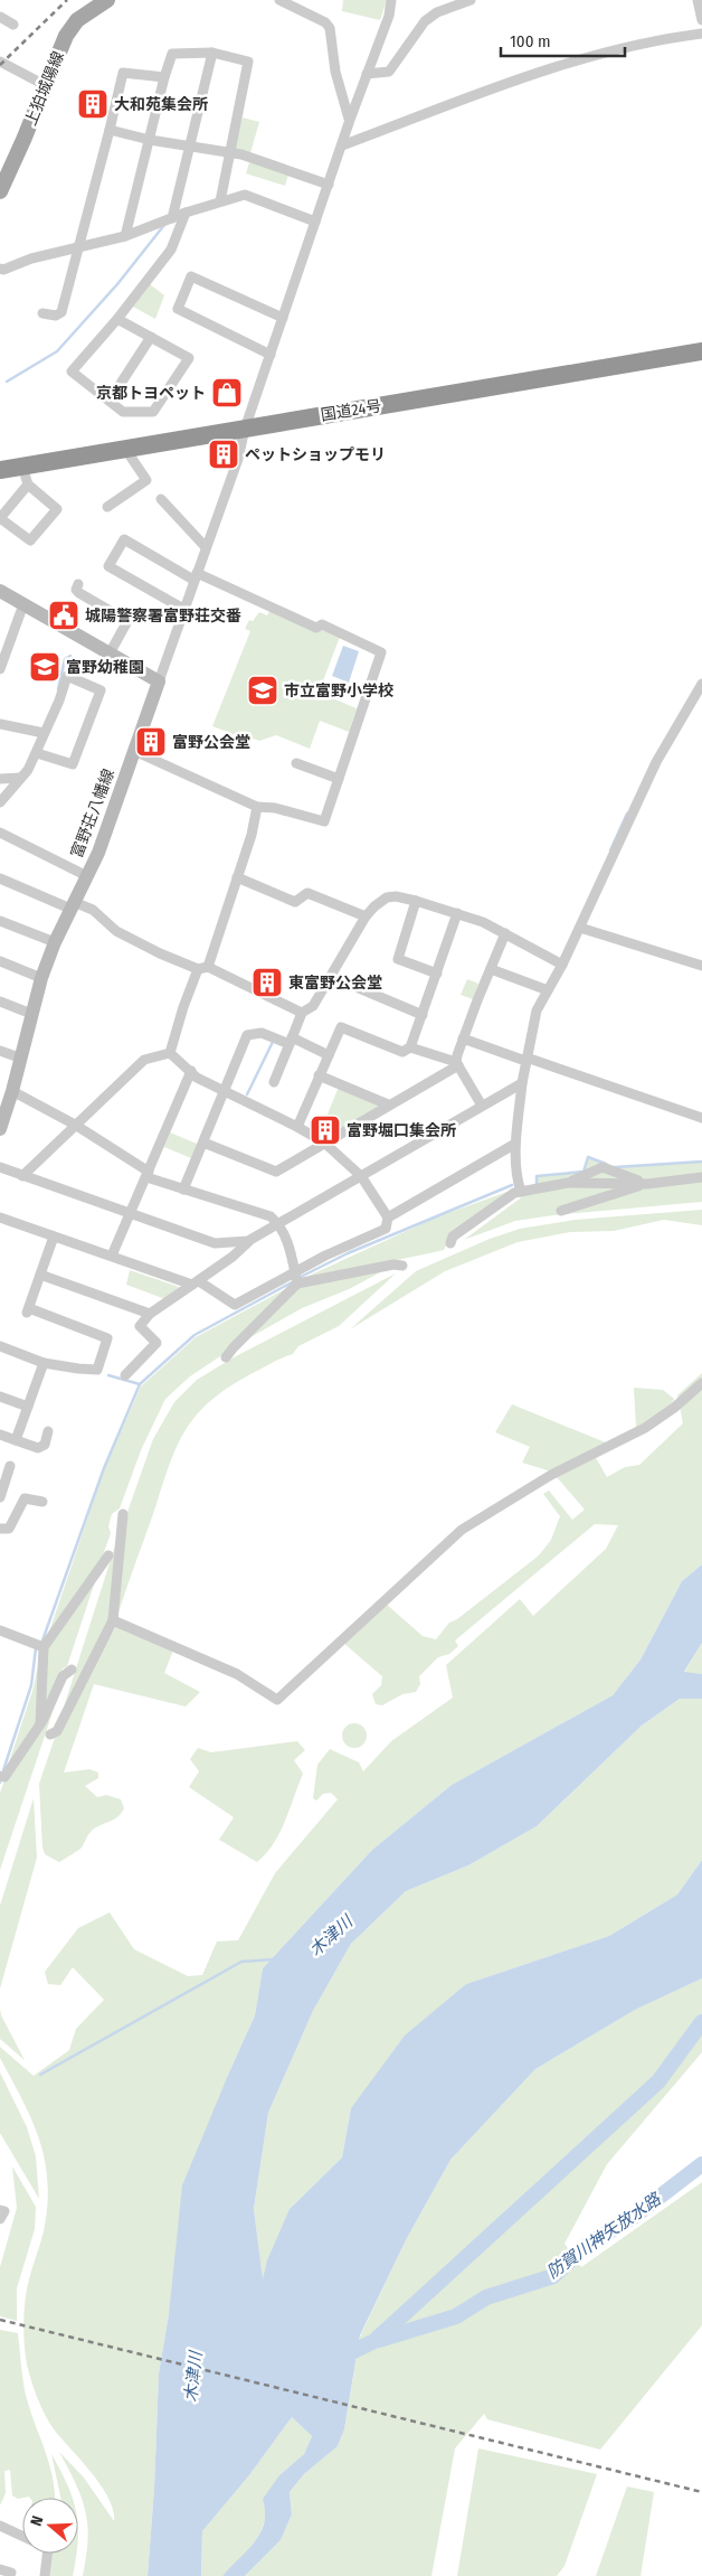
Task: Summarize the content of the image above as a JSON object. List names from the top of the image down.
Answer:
{
  "streets": {
    "highway": ["国道24号"],
    "main road": ["上狛城陽線", "富野荘八幡線"]
  },
  "water": ["木津川", "防賀川神矢放水路"],
  "places": {
    "building": [
      "大和苑集会所",
      "ペットショップモリ",
      "富野公会堂",
      "東富野公会堂",
      "富野堀口集会所"
    ],
    "shop": ["京都トヨペット"],
    "public building": ["城陽警察署富野荘交番"],
    "school or university": ["富野幼稚園", "市立富野小学校"]
  },
  "scale_bar": "100 m",
  "north": "left"
}
